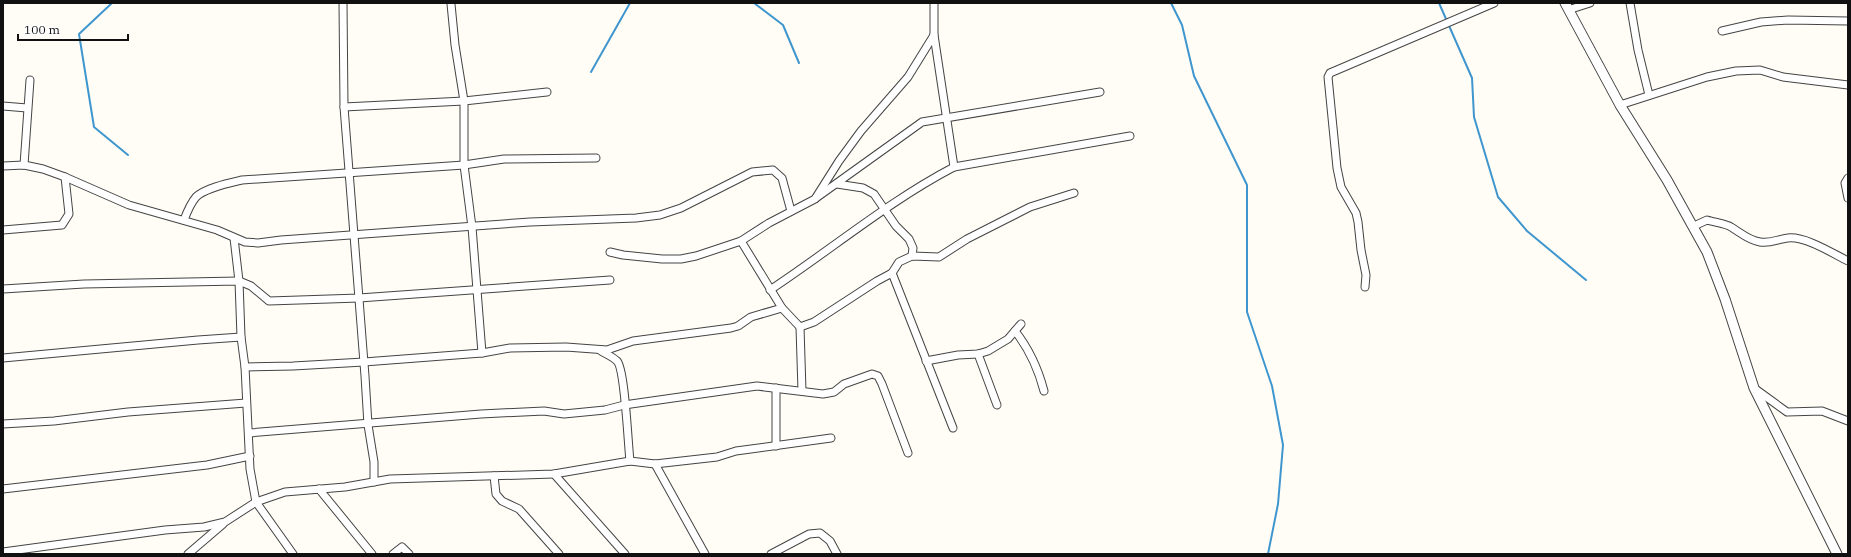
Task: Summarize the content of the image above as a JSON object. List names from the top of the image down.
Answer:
{
  "scale_bar": "100 m"
}
